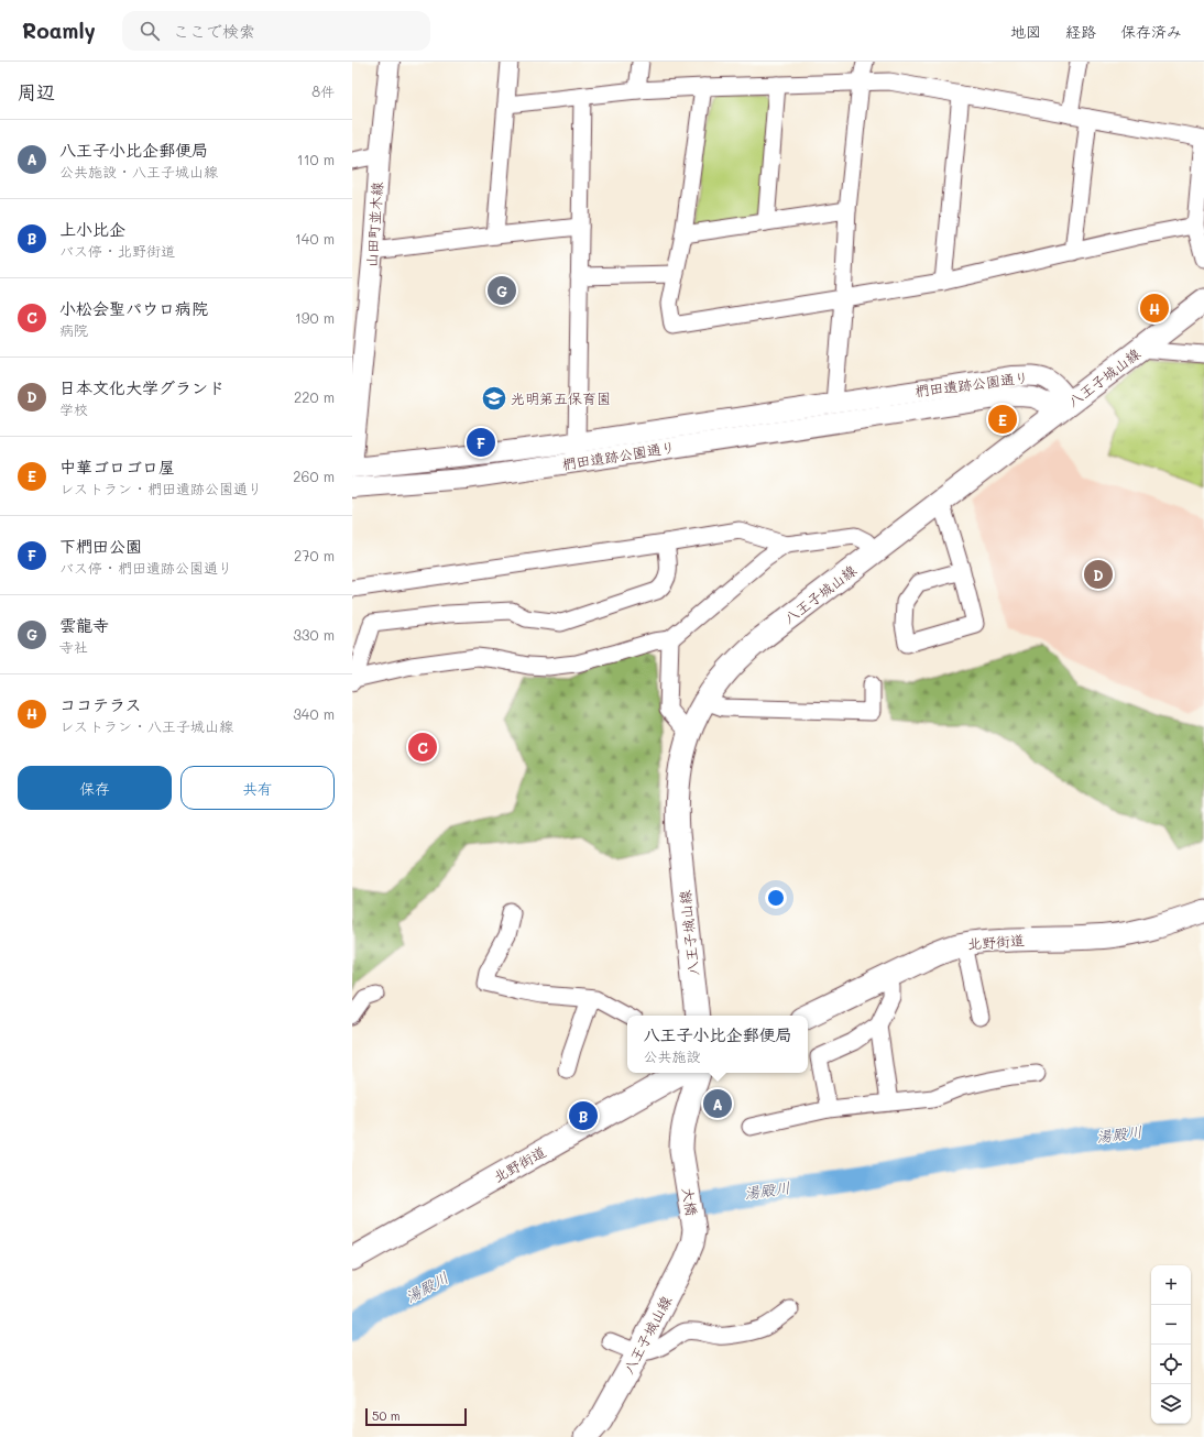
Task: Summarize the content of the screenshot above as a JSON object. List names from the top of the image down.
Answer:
{
  "streets": {
    "main road": ["八王子城山線", "北野街道", "大橋"],
    "street": ["山田町並木線", "椚田遺跡公園通り"]
  },
  "crossings": [
    ["山田町並木線", "椚田遺跡公園通り"],
    ["八王子城山線", "椚田遺跡公園通り"],
    ["八王子城山線", "大橋"]
  ],
  "water": ["湯殿川"],
  "places": {
    "school or university": ["光明第五保育園"]
  },
  "scale_bar": "50 m",
  "page": {
    "header": "Roamly",
    "search": "ここで検索",
    "nav": ["地図", "経路", "保存済み"],
    "heading": ["周辺", "8件"],
    "list": [
      {
        "mark": "A",
        "name": "八王子小比企郵便局",
        "note": "公共施設 · 八王子城山線",
        "value": "110 m"
      },
      {
        "mark": "B",
        "name": "上小比企",
        "note": "バス停 · 北野街道",
        "value": "140 m"
      },
      {
        "mark": "C",
        "name": "小松会聖パウロ病院",
        "note": "病院",
        "value": "190 m"
      },
      {
        "mark": "D",
        "name": "日本文化大学グランド",
        "note": "学校",
        "value": "220 m"
      },
      {
        "mark": "E",
        "name": "中華ゴロゴロ屋",
        "note": "レストラン · 椚田遺跡公園通り",
        "value": "260 m"
      },
      {
        "mark": "F",
        "name": "下椚田公園",
        "note": "バス停 · 椚田遺跡公園通り",
        "value": "270 m"
      },
      {
        "mark": "G",
        "name": "雲龍寺",
        "note": "寺社",
        "value": "330 m"
      },
      {
        "mark": "H",
        "name": "ココテラス",
        "note": "レストラン · 八王子城山線",
        "value": "340 m"
      }
    ],
    "pins": [
      "G",
      "H",
      "E",
      "F",
      "D",
      "C",
      "A",
      "B"
    ],
    "buttons": ["保存", "共有"],
    "popup": ["八王子小比企郵便局", "公共施設"],
    "map_buttons": ["+", "−"],
    "scale": "50 m"
  }
}
